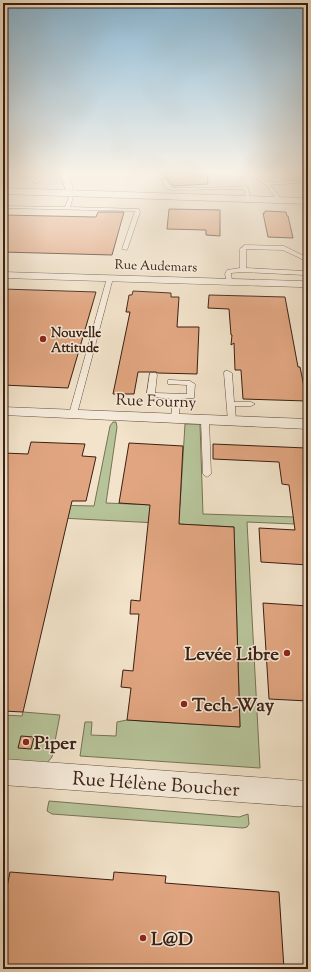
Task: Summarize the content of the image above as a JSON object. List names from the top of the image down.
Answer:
{
  "streets": {
    "street": ["Rue Audemars", "Rue Fourny", "Rue Hélène Boucher"]
  },
  "places": [
    "Nouvelle Attitude",
    "Levée Libre",
    "Tech-Way",
    "Piper",
    "L@D"
  ]
}
